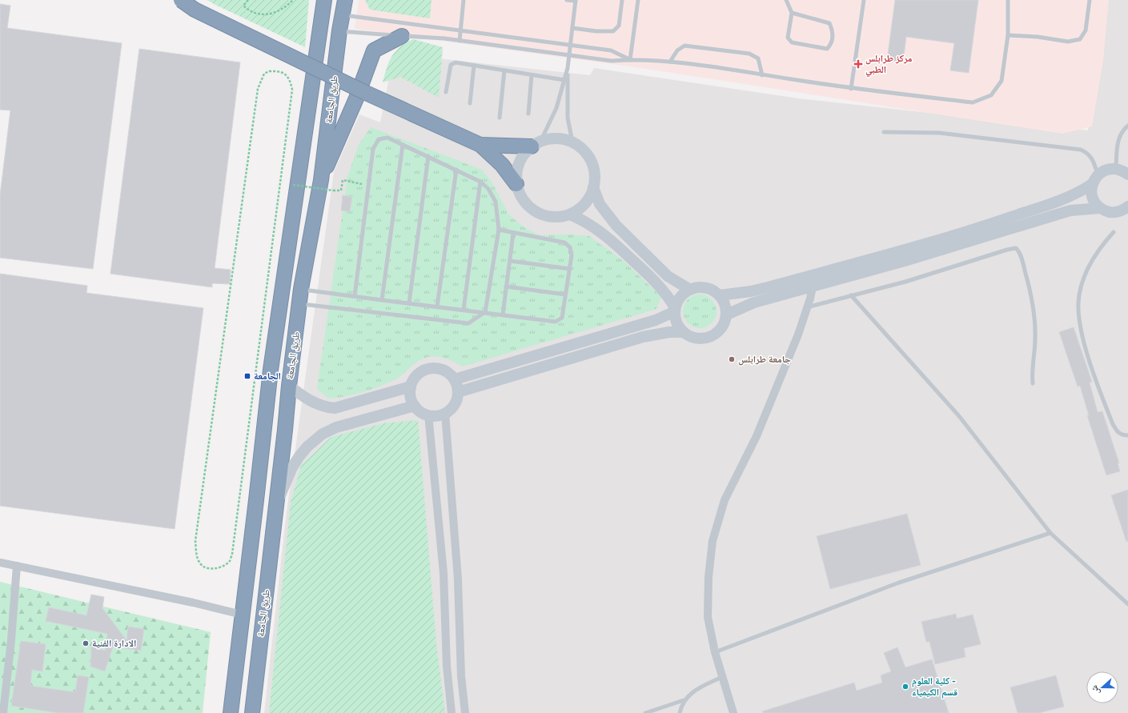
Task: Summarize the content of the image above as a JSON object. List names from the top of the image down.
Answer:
{
  "streets": {
    "highway": ["طريق الجامعة"]
  },
  "places": {
    "health": ["مركز طرابلس الطبي"],
    "other": ["جامعة طرابلس", "الادارة الفنية", "كلية العلوم - قسم الكيمياء"],
    "transit": ["الجامعة"]
  },
  "north": "left"
}
